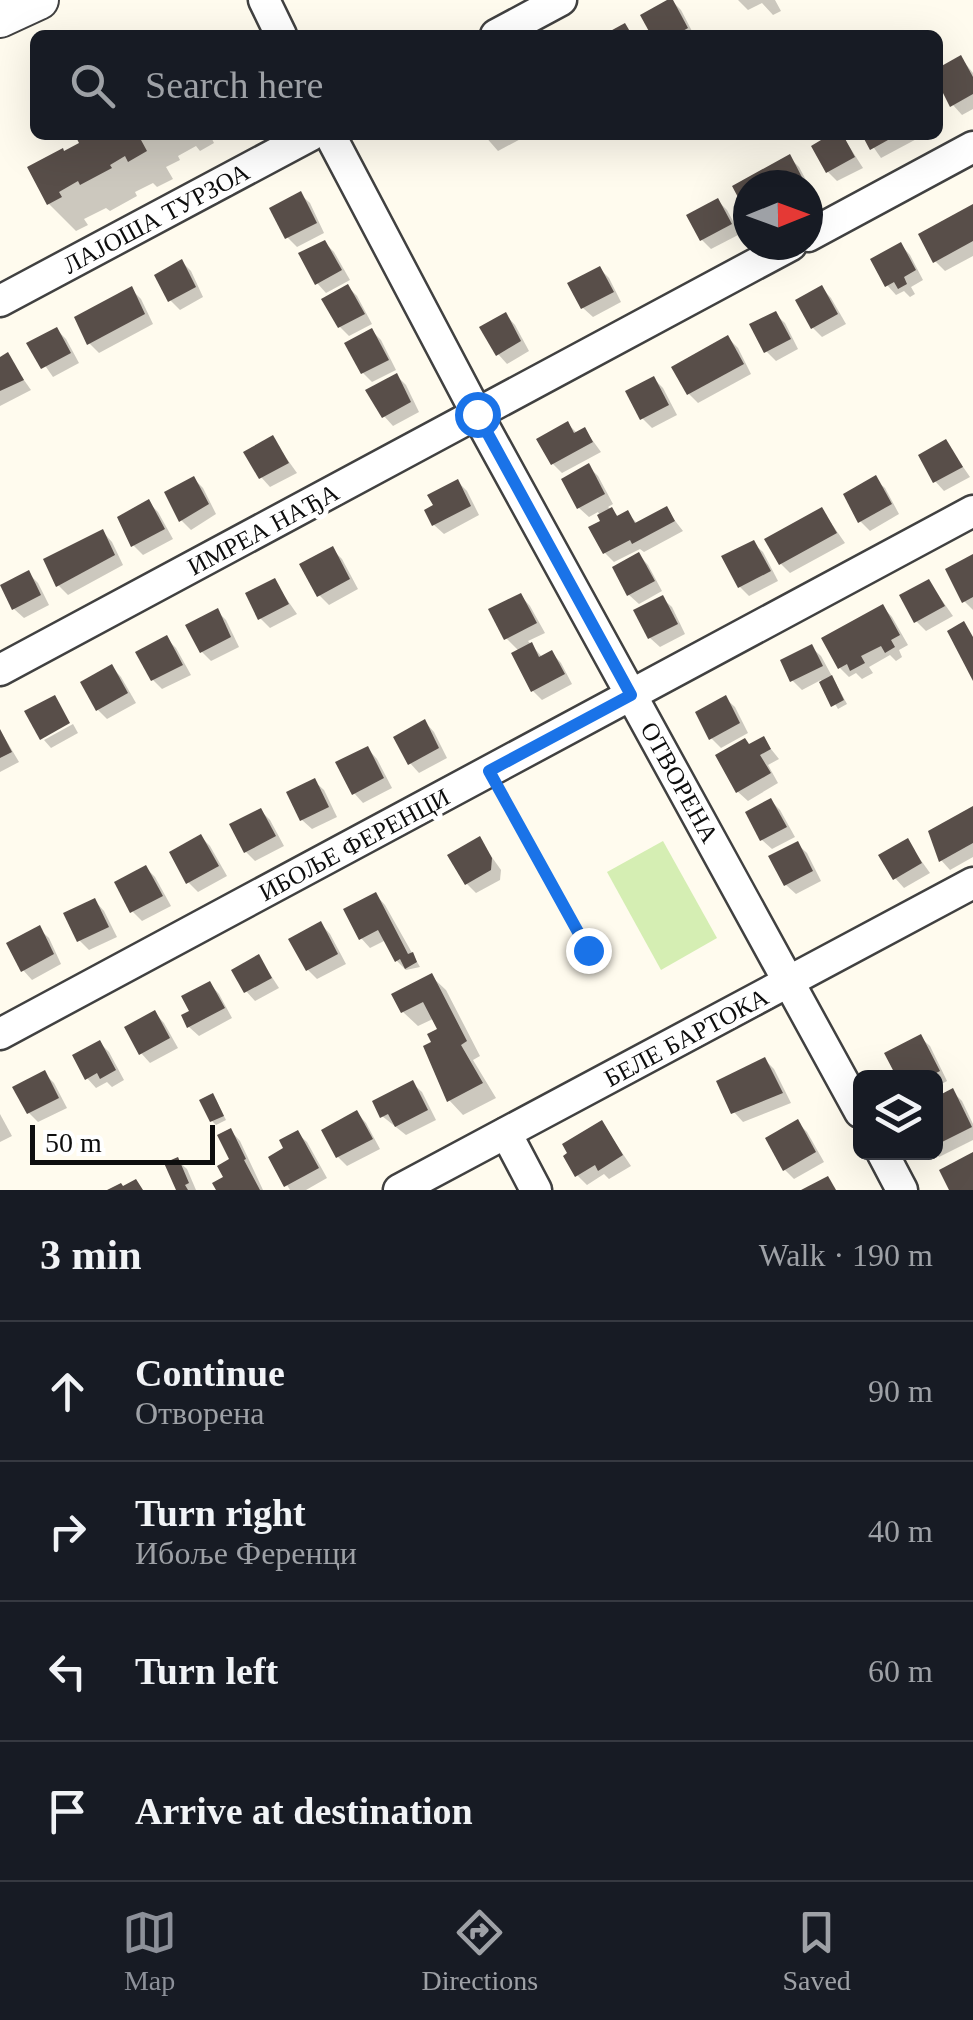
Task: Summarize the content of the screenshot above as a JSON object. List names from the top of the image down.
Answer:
{
  "streets": {
    "street": [
      "ЛАЈОША ТУРЗОА",
      "ИМРЕА НАЂА",
      "ОТВОРЕНА",
      "ИБОЉЕ ФЕРЕНЦИ",
      "БЕЛЕ БАРТОКА"
    ]
  },
  "crossings": [
    ["ИМРЕА НАЂА", "ОТВОРЕНА"],
    ["ОТВОРЕНА", "ИБОЉЕ ФЕРЕНЦИ"],
    ["ОТВОРЕНА", "БЕЛЕ БАРТОКА"]
  ],
  "scale_bar": "50 m",
  "north": "right",
  "page": {
    "search": "Search here",
    "scale": "50 m",
    "heading": ["3 min", "Walk · 190 m"],
    "list": [
      ["Continue", "Отворена", "90 m"],
      ["Turn right", "Ибоље Ференци", "40 m"],
      ["Turn left", "60 m"],
      "Arrive at destination"
    ],
    "nav": ["Map", "Directions", "Saved"]
  }
}
